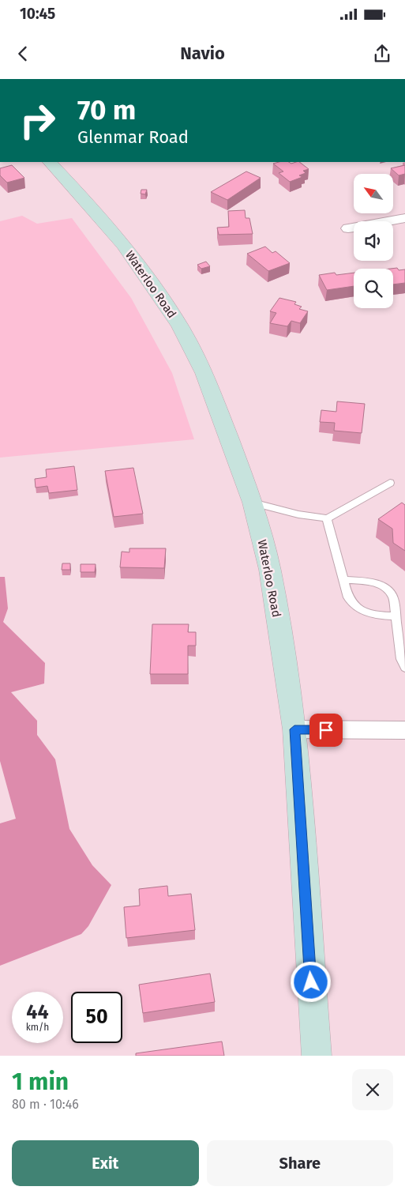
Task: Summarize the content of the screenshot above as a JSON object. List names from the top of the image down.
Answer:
{
  "streets": {
    "main road": ["Waterloo Road"]
  },
  "north": "top left",
  "page": {
    "status": "10:45",
    "header": "Navio",
    "turn": ["70 m", "Glenmar Road"],
    "speed": "44 km/h",
    "limit": "50",
    "heading": ["1 min", "80 m · 10:46"],
    "buttons": ["Exit", "Share"]
  }
}
